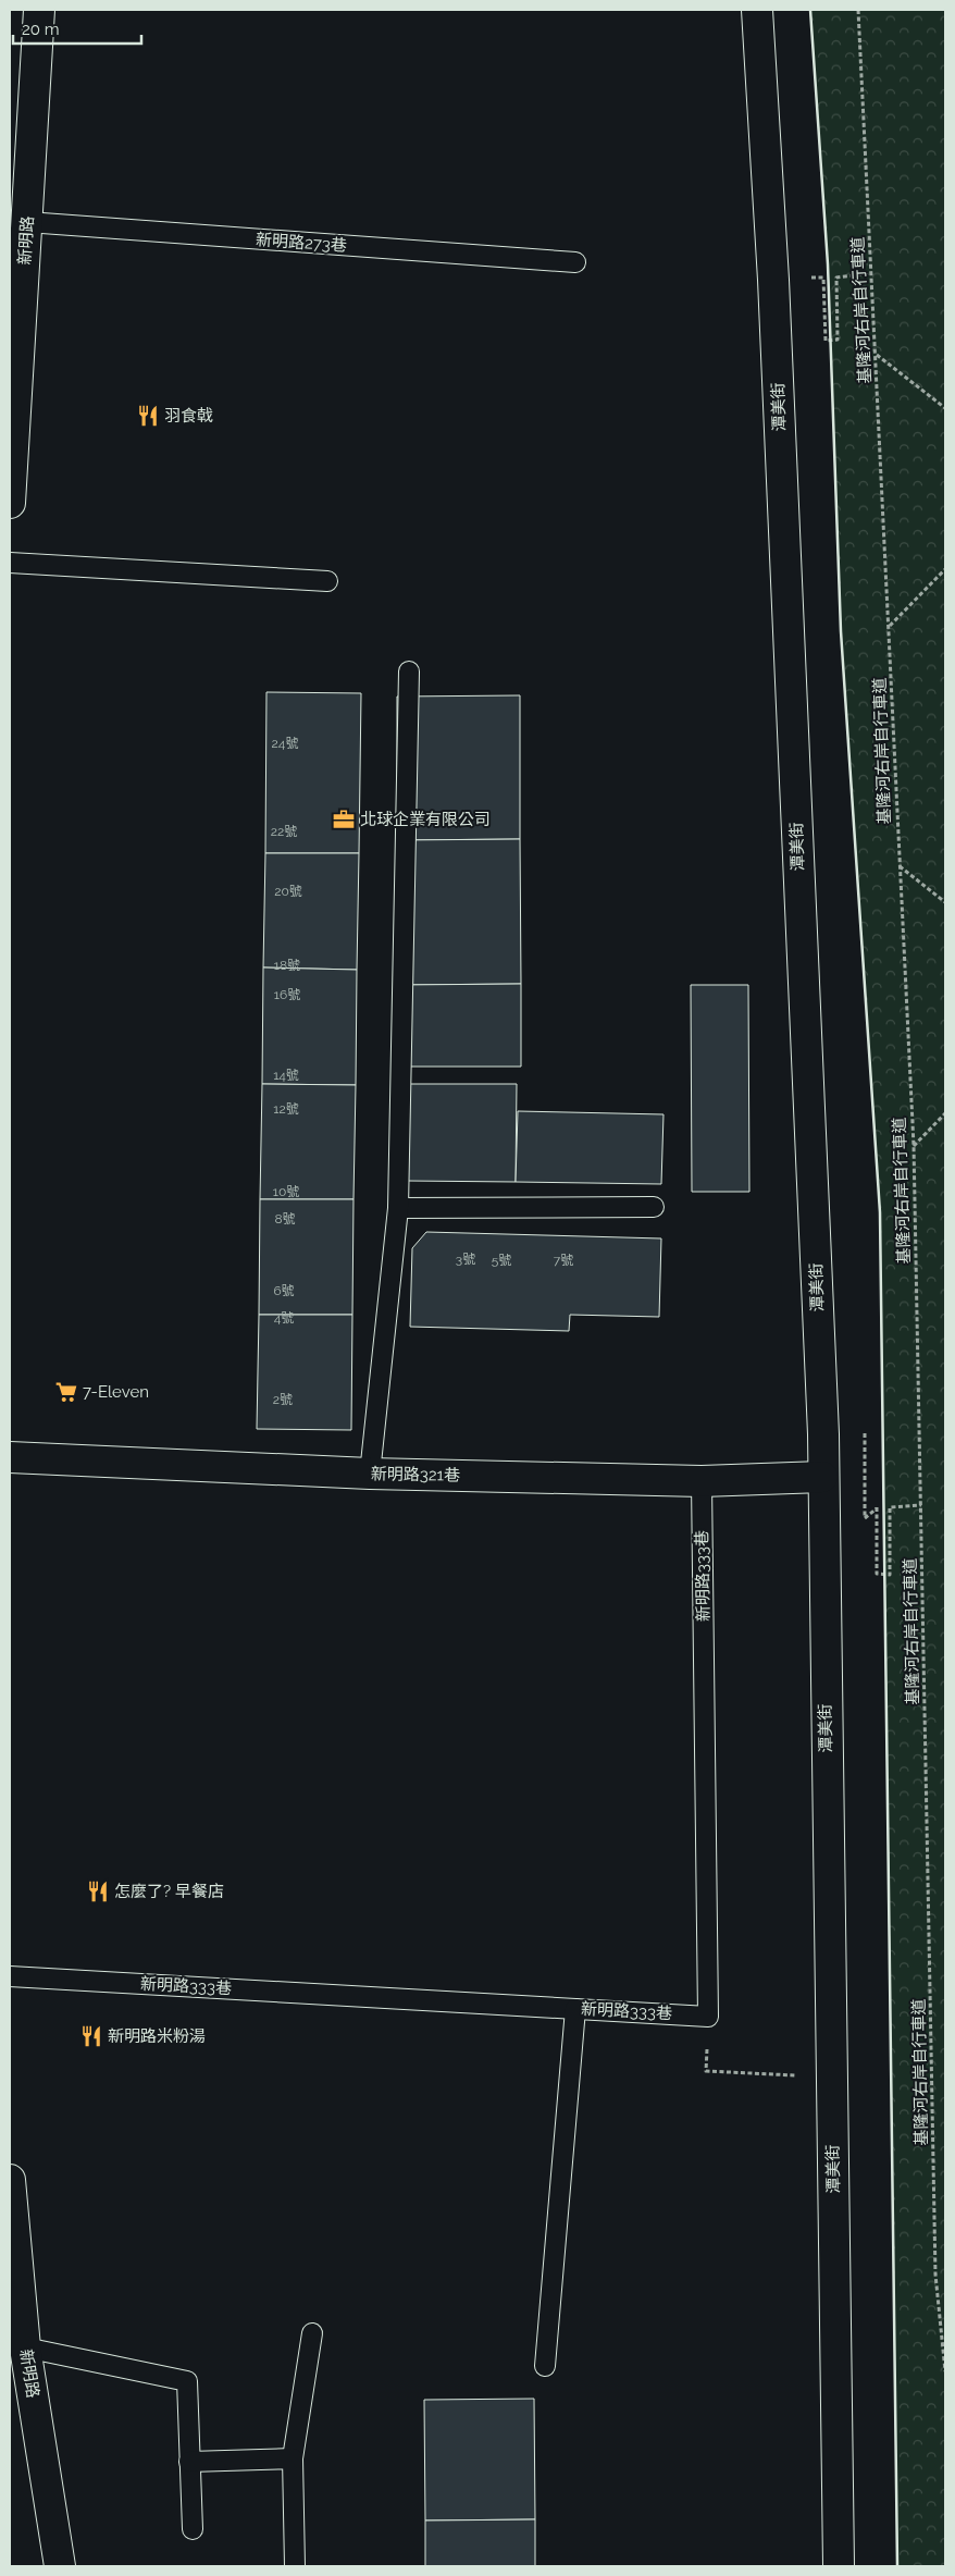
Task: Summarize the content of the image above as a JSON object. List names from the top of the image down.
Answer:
{
  "streets": {
    "street": ["新明路", "潭美街", "新明路321巷"],
    "lane": ["新明路273巷", "新明路333巷"],
    "path": ["基隆河右岸自行車道"]
  },
  "crossings": [
    ["新明路", "新明路273巷"],
    ["潭美街", "新明路321巷"],
    ["新明路321巷", "新明路333巷"]
  ],
  "places": {
    "restaurant": ["羽食戟", "怎麼了? 早餐店", "新明路米粉湯"],
    "office": ["北球企業有限公司"],
    "supermarket": ["7-Eleven"]
  },
  "house_numbers": [
    "24號",
    "22號",
    "20號",
    "18號",
    "16號",
    "14號",
    "12號",
    "10號",
    "8號",
    "3號",
    "5號",
    "7號",
    "6號",
    "4號",
    "2號"
  ],
  "scale_bar": "20 m"
}
